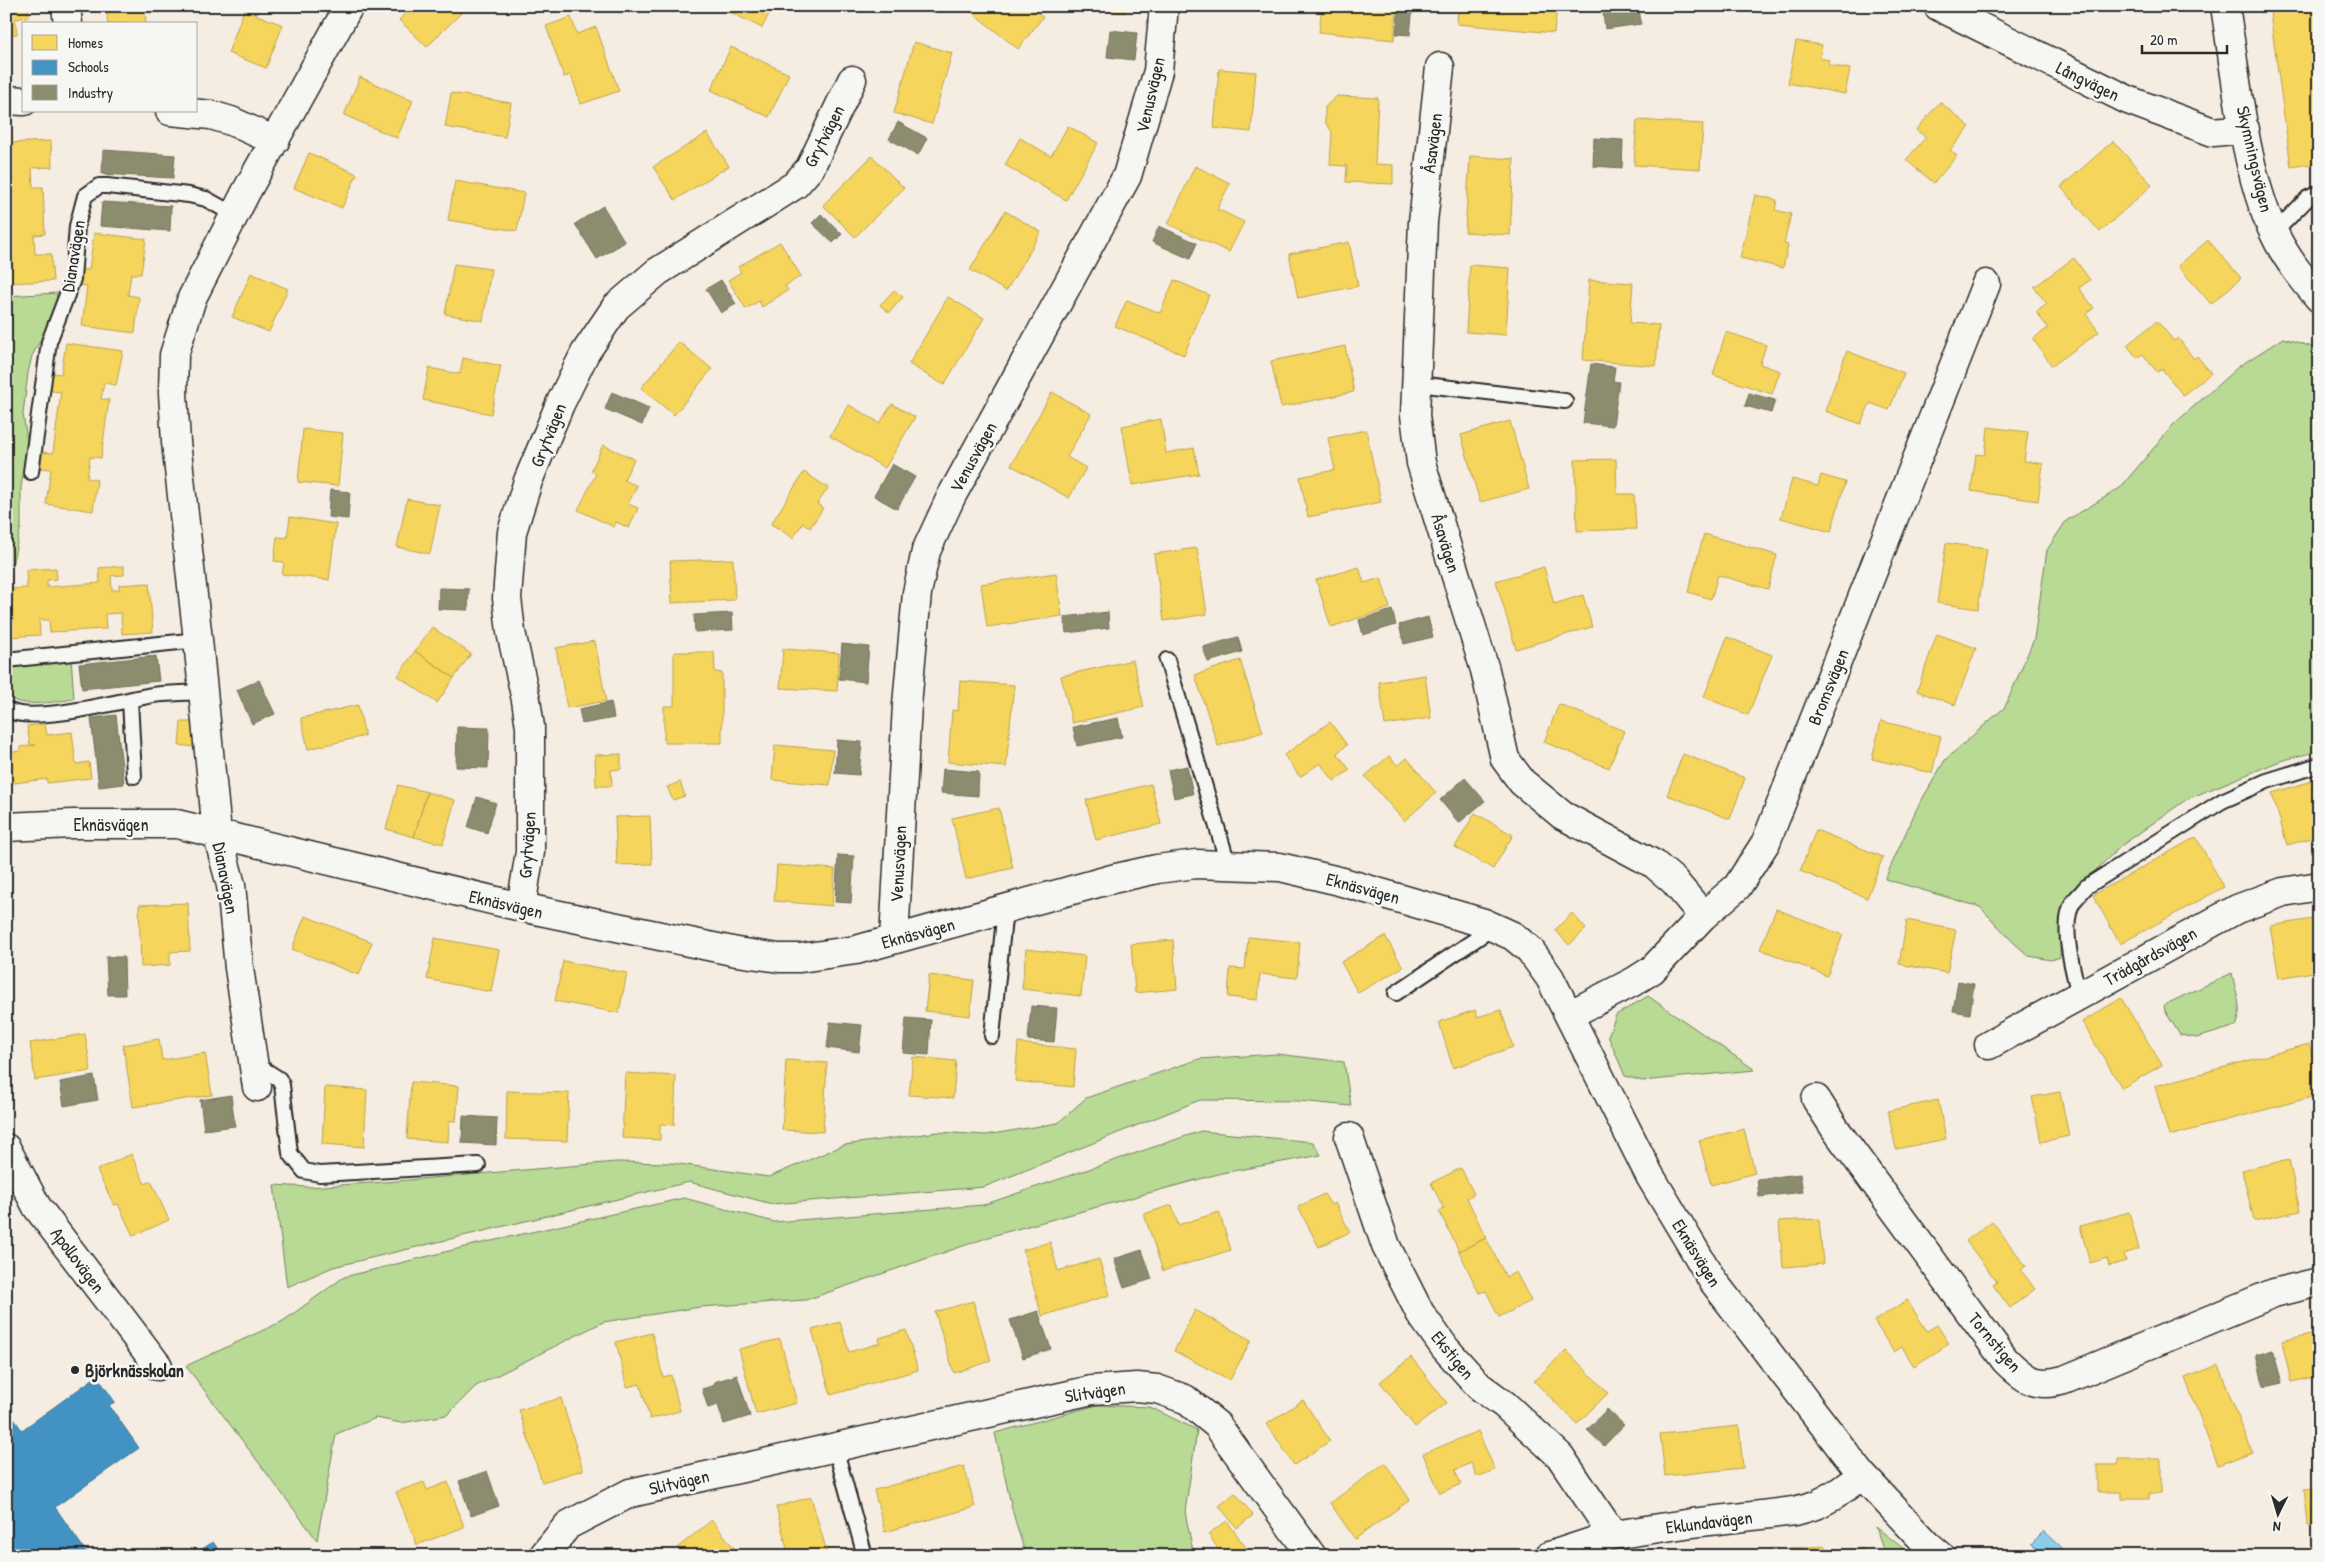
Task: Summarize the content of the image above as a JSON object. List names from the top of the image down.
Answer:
{
  "streets": {
    "street": [
      "Långvägen",
      "Venusvägen",
      "Grytvägen",
      "Åsavägen",
      "Skymningsvägen",
      "Dianavägen",
      "Bromsvägen",
      "Eknäsvägen",
      "Trädgårdsvägen",
      "Apollovägen",
      "Tornstigen",
      "Ekstigen",
      "Slitvägen",
      "Eklundavägen"
    ]
  },
  "crossings": [
    ["Långvägen", "Skymningsvägen"],
    ["Venusvägen", "Eknäsvägen"],
    ["Grytvägen", "Eknäsvägen"],
    ["Åsavägen", "Bromsvägen"],
    ["Dianavägen", "Eknäsvägen"],
    ["Bromsvägen", "Eknäsvägen"],
    ["Eknäsvägen", "Eklundavägen"],
    ["Ekstigen", "Eklundavägen"]
  ],
  "places": ["Björknässkolan"],
  "legend": ["Homes", "Schools", "Industry"],
  "scale_bar": "20 m",
  "north": "bottom"
}
